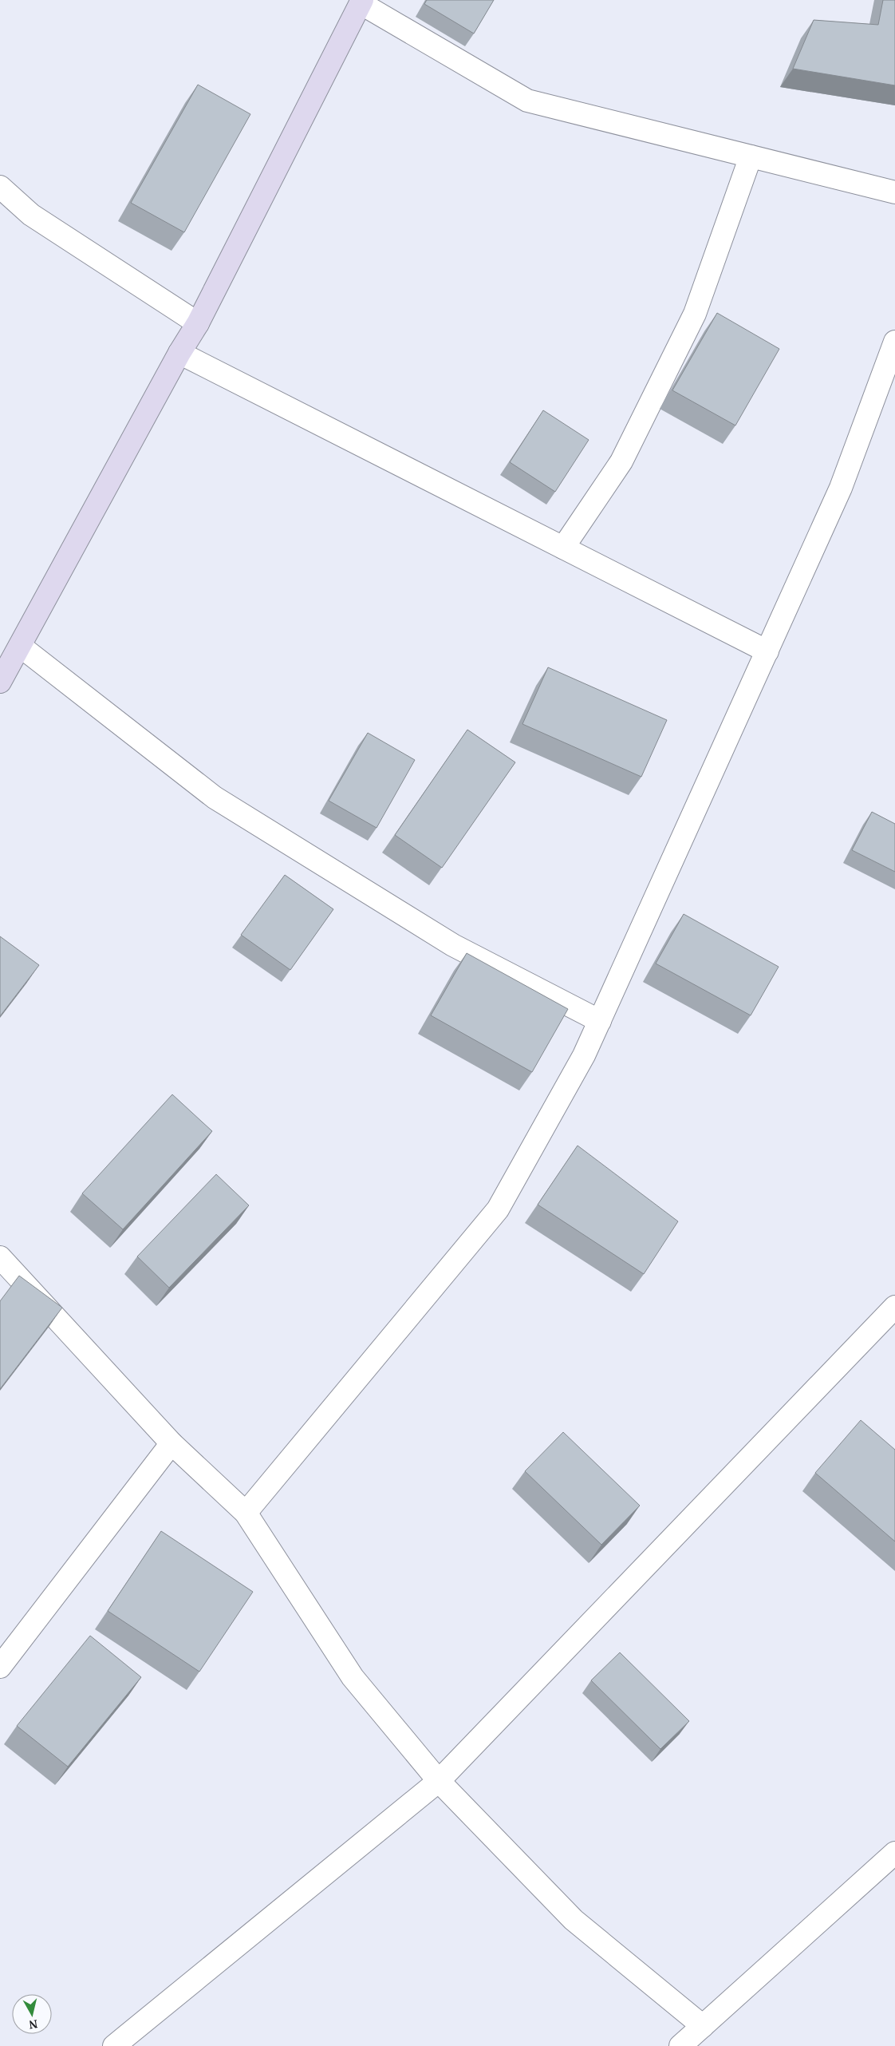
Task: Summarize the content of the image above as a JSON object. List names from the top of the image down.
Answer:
{
  "north": "bottom"
}
